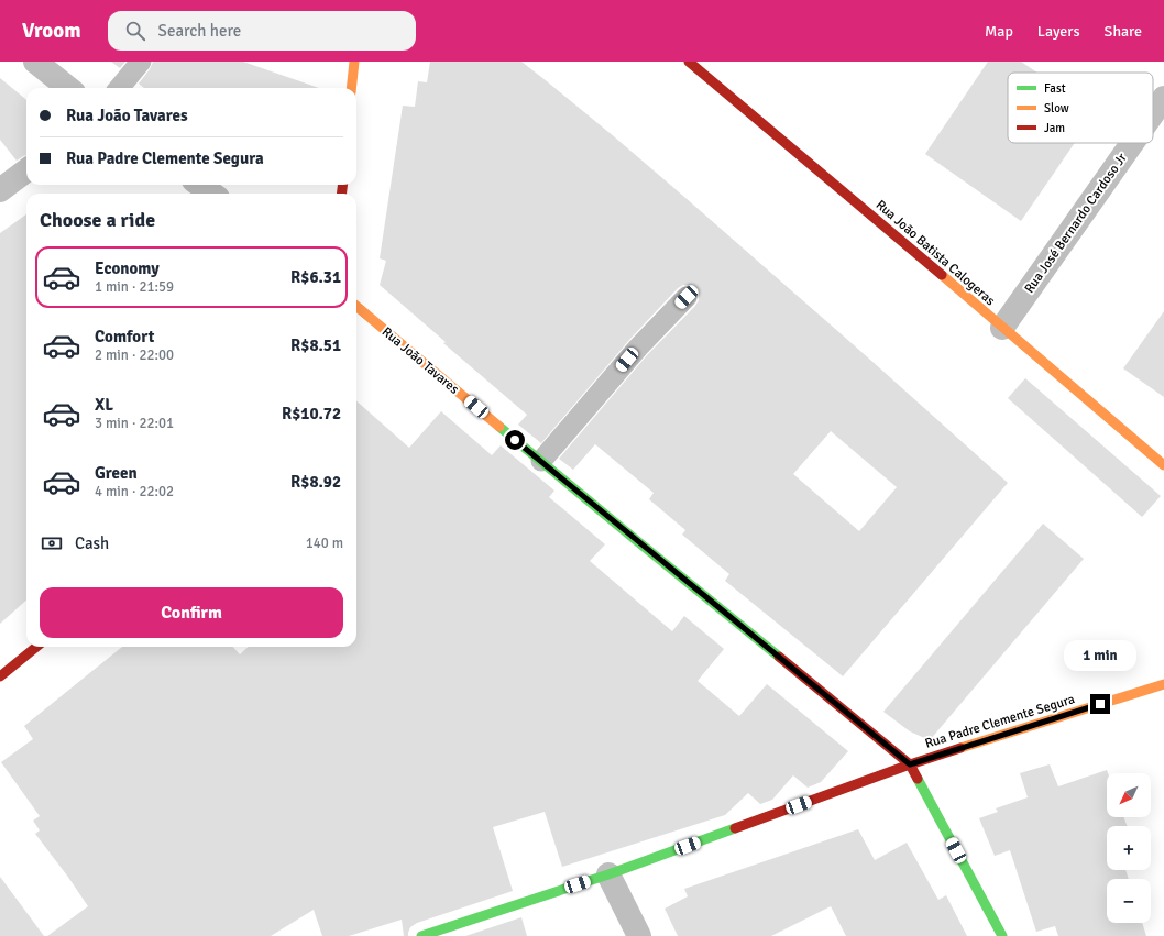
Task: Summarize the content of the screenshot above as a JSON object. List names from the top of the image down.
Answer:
{
  "streets": {
    "street": [
      "Rua José Bernardo Cardoso Jr",
      "Rua João Batista Calogeras",
      "Rua João Tavares",
      "Rua Padre Clemente Segura"
    ]
  },
  "crossings": [
    ["Rua José Bernardo Cardoso Jr", "Rua João Batista Calogeras"],
    ["Rua João Tavares", "Rua Padre Clemente Segura"]
  ],
  "legend": ["Fast", "Slow", "Jam"],
  "north": "bottom left",
  "page": {
    "header": "Vroom",
    "search": "Search here",
    "nav": ["Map", "Layers", "Share"],
    "banner": ["Rua João Tavares", "Rua Padre Clemente Segura"],
    "heading": "Choose a ride",
    "list": [
      {
        "name": "Economy",
        "note": "1 min · 21:59",
        "value": "R$6.31"
      },
      {
        "name": "Comfort",
        "note": "2 min · 22:00",
        "value": "R$8.51"
      },
      {
        "name": "XL",
        "note": "3 min · 22:01",
        "value": "R$10.72"
      },
      {
        "name": "Green",
        "note": "4 min · 22:02",
        "value": "R$8.92"
      }
    ],
    "pay": ["Cash", "140 m"],
    "buttons": "Confirm",
    "bubble": "1 min",
    "map_buttons": ["+", "−"]
  }
}
